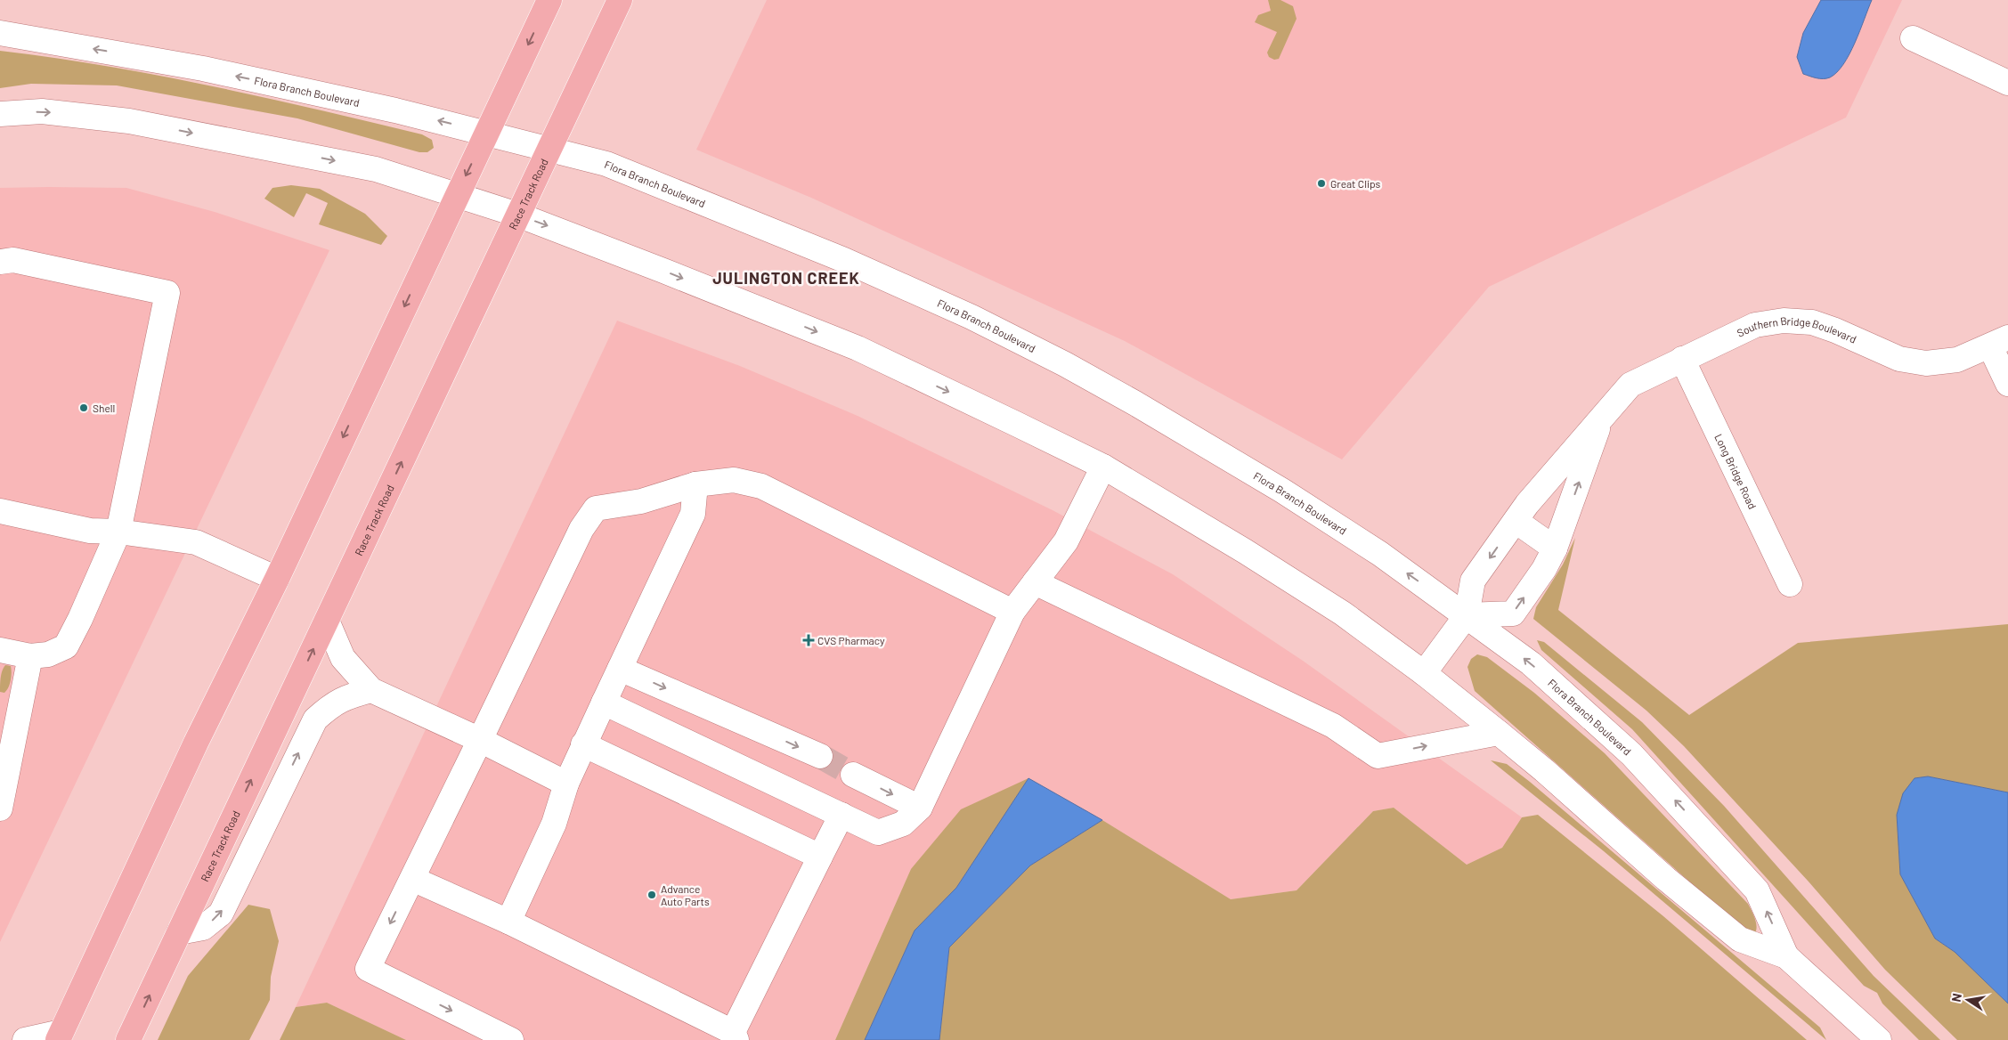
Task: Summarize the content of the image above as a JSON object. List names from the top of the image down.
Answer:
{
  "streets": {
    "main road": ["Race Track Road"],
    "street": ["Flora Branch Boulevard", "Southern Bridge Boulevard", "Long Bridge Road"]
  },
  "crossings": [
    ["Flora Branch Boulevard", "Race Track Road"],
    ["Flora Branch Boulevard", "Southern Bridge Boulevard"],
    ["Southern Bridge Boulevard", "Long Bridge Road"]
  ],
  "districts": ["JULINGTON CREEK"],
  "places": {
    "other": ["Great Clips", "Shell", "Advance Auto Parts"],
    "health": ["CVS Pharmacy"]
  },
  "north": "left"
}
